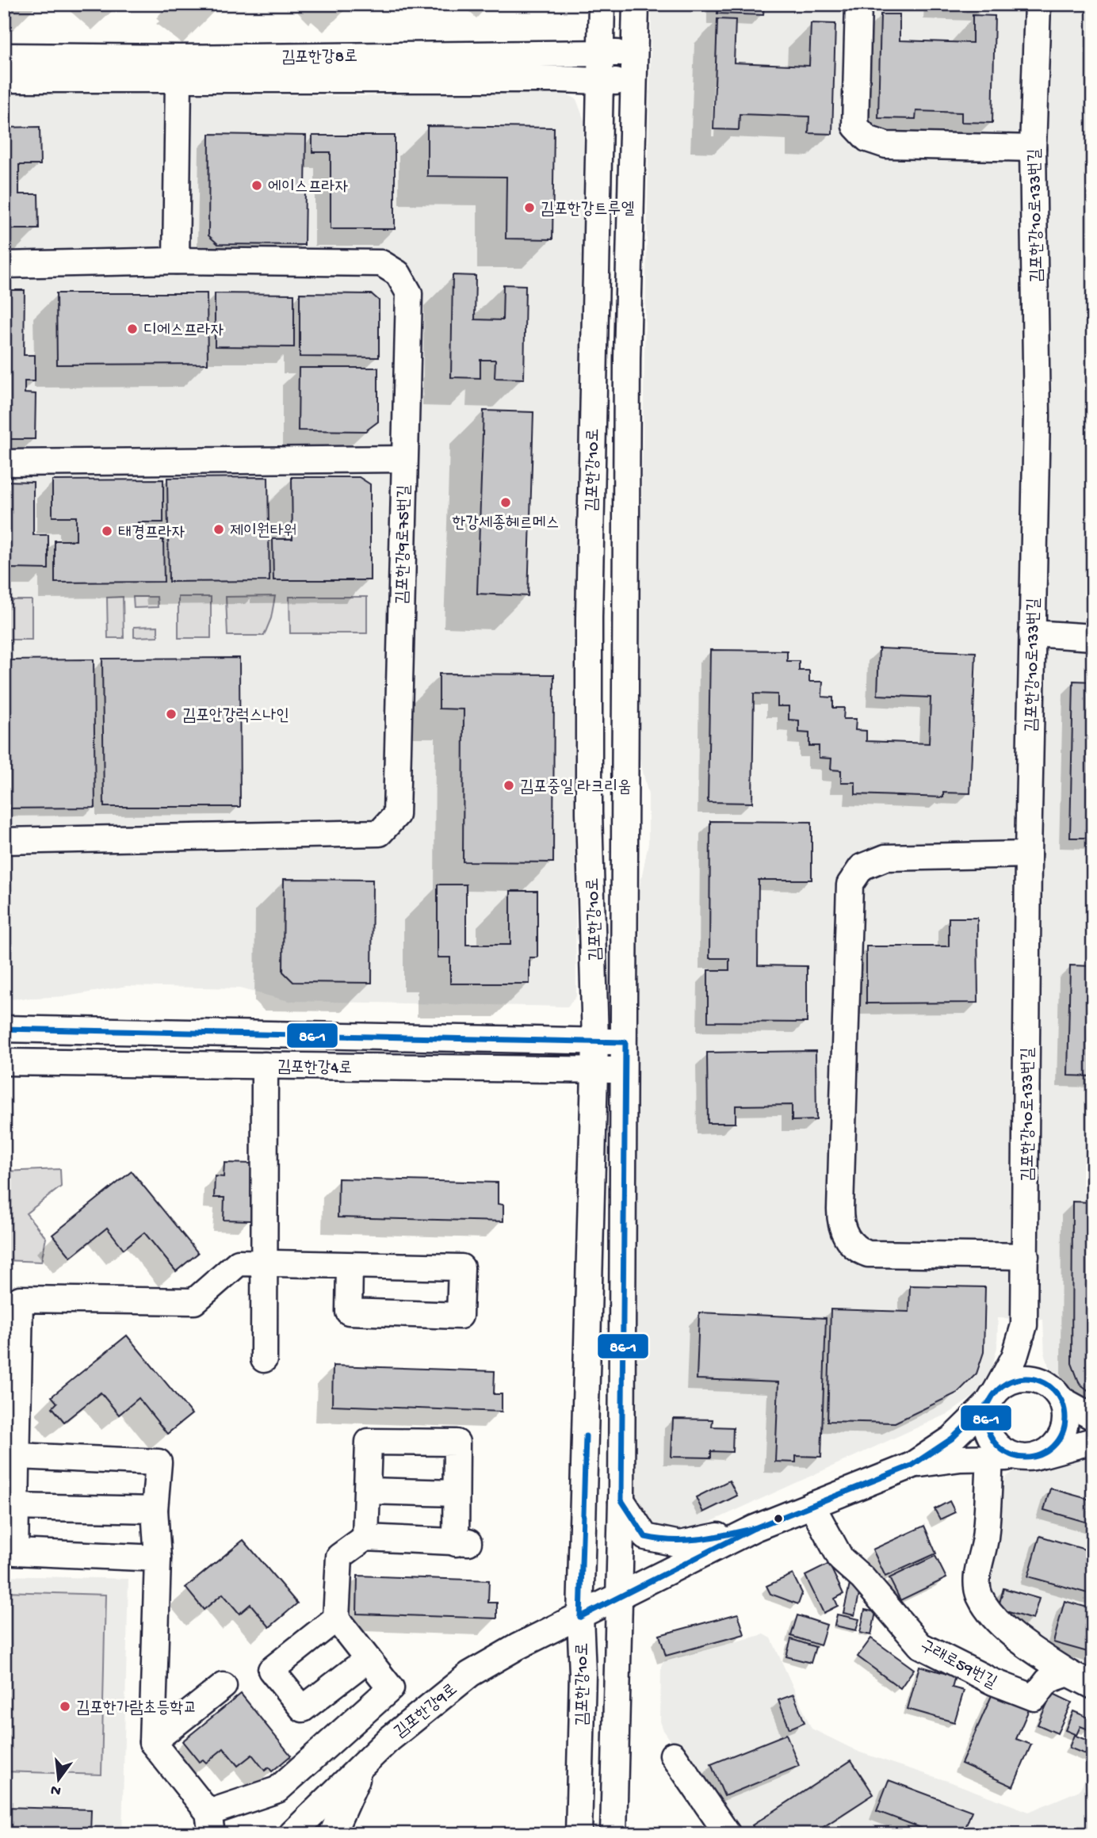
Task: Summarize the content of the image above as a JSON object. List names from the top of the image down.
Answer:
{
  "streets": {
    "street": [
      "김포한강8로",
      "김포한강10로133번길",
      "김포한강10로",
      "김포한강9로75번길",
      "김포한강4로",
      "구래로59번길",
      "김포한강9로"
    ]
  },
  "crossings": [
    ["김포한강8로", "김포한강10로"],
    ["김포한강10로", "김포한강4로"],
    ["김포한강10로", "김포한강9로"]
  ],
  "places": [
    "에이스프라자",
    "김포한강트루엘",
    "디에스프라자",
    "한강세종헤르메스",
    "제이원타워",
    "태경프라자",
    "김포안강럭스나인",
    "김포중일 라크리움",
    "김포한가람초등학교"
  ],
  "lines": ["transit line 86-1"],
  "north": "bottom"
}
